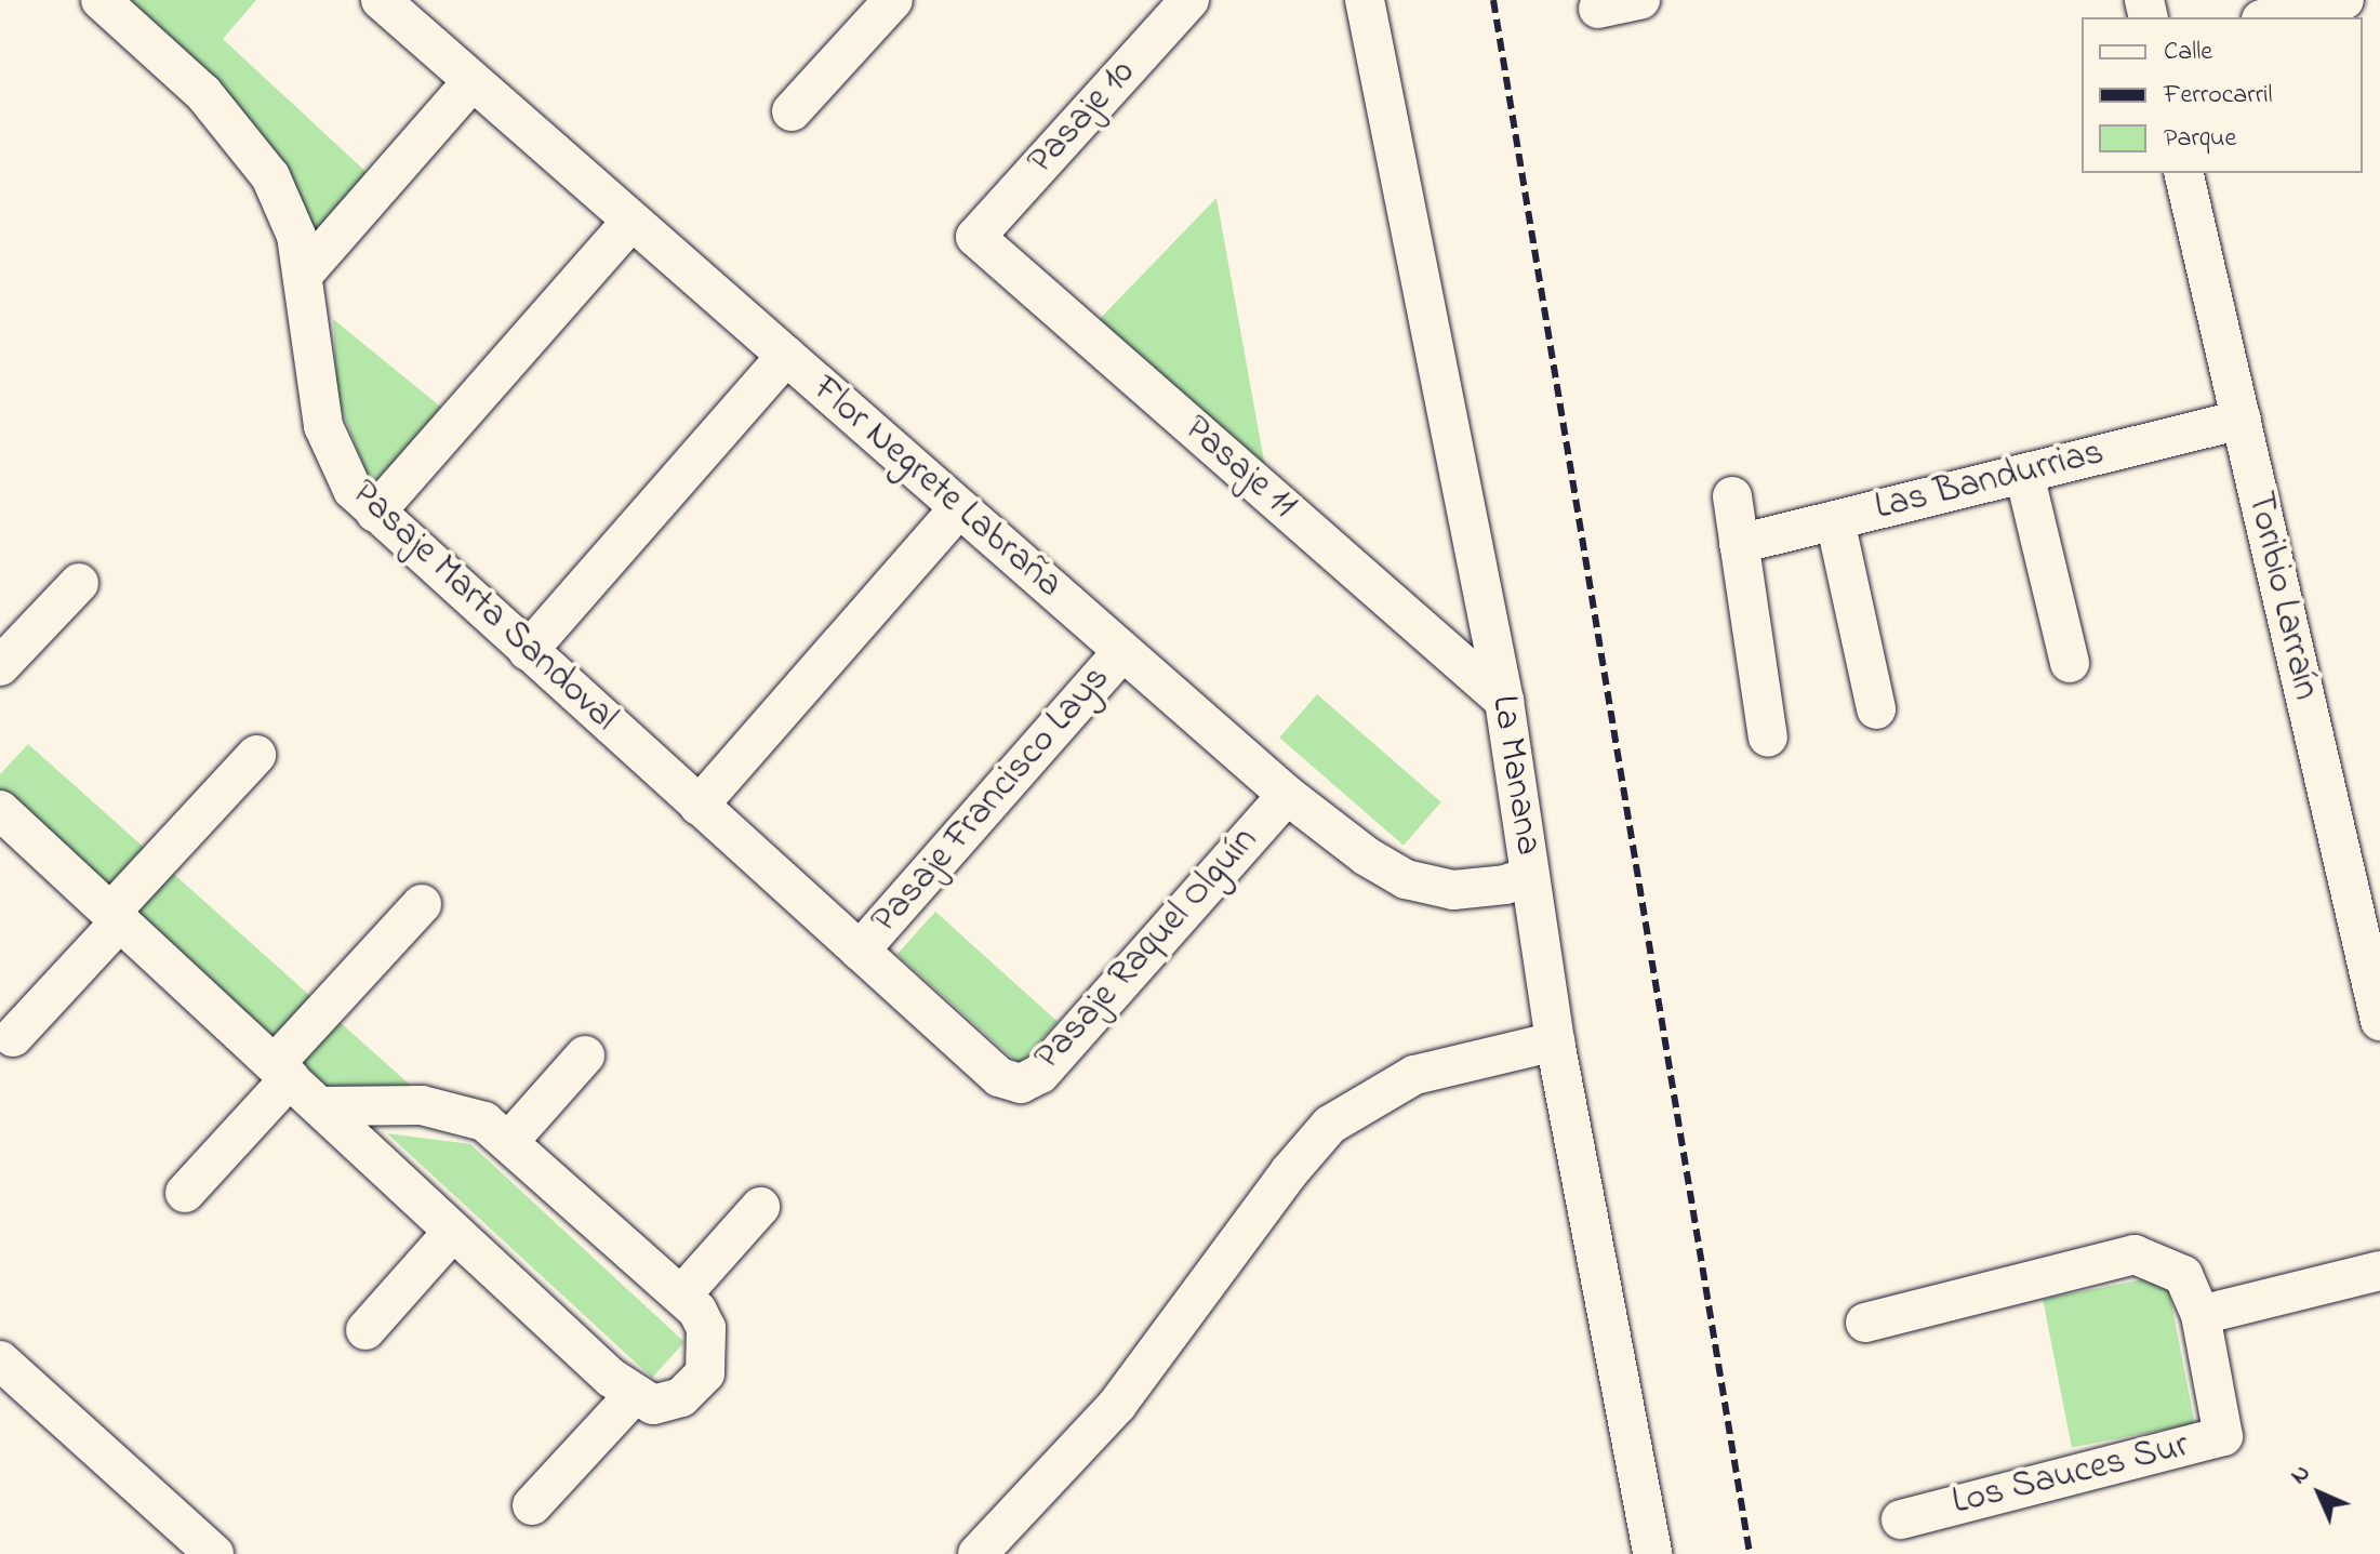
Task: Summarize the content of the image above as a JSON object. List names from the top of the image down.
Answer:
{
  "streets": {
    "street": [
      "Pasaje 10",
      "Pasaje 11",
      "Las Bandurrias",
      "Flor Negrete Labraña",
      "Toribio Larraín",
      "Pasaje Marta Sandoval",
      "La Manana",
      "Pasaje Francisco Lays",
      "Pasaje Raquel Olguín",
      "Los Sauces Sur"
    ]
  },
  "crossings": [
    ["Pasaje 10", "Pasaje 11"],
    ["Pasaje 11", "La Manana"],
    ["Las Bandurrias", "Toribio Larraín"],
    ["Flor Negrete Labraña", "La Manana"],
    ["Flor Negrete Labraña", "Pasaje Francisco Lays"],
    ["Flor Negrete Labraña", "Pasaje Raquel Olguín"],
    ["Pasaje Marta Sandoval", "Pasaje Francisco Lays"],
    ["Pasaje Marta Sandoval", "Pasaje Raquel Olguín"]
  ],
  "legend": ["Calle", "Ferrocarril", "Parque"],
  "north": "top left"
}
